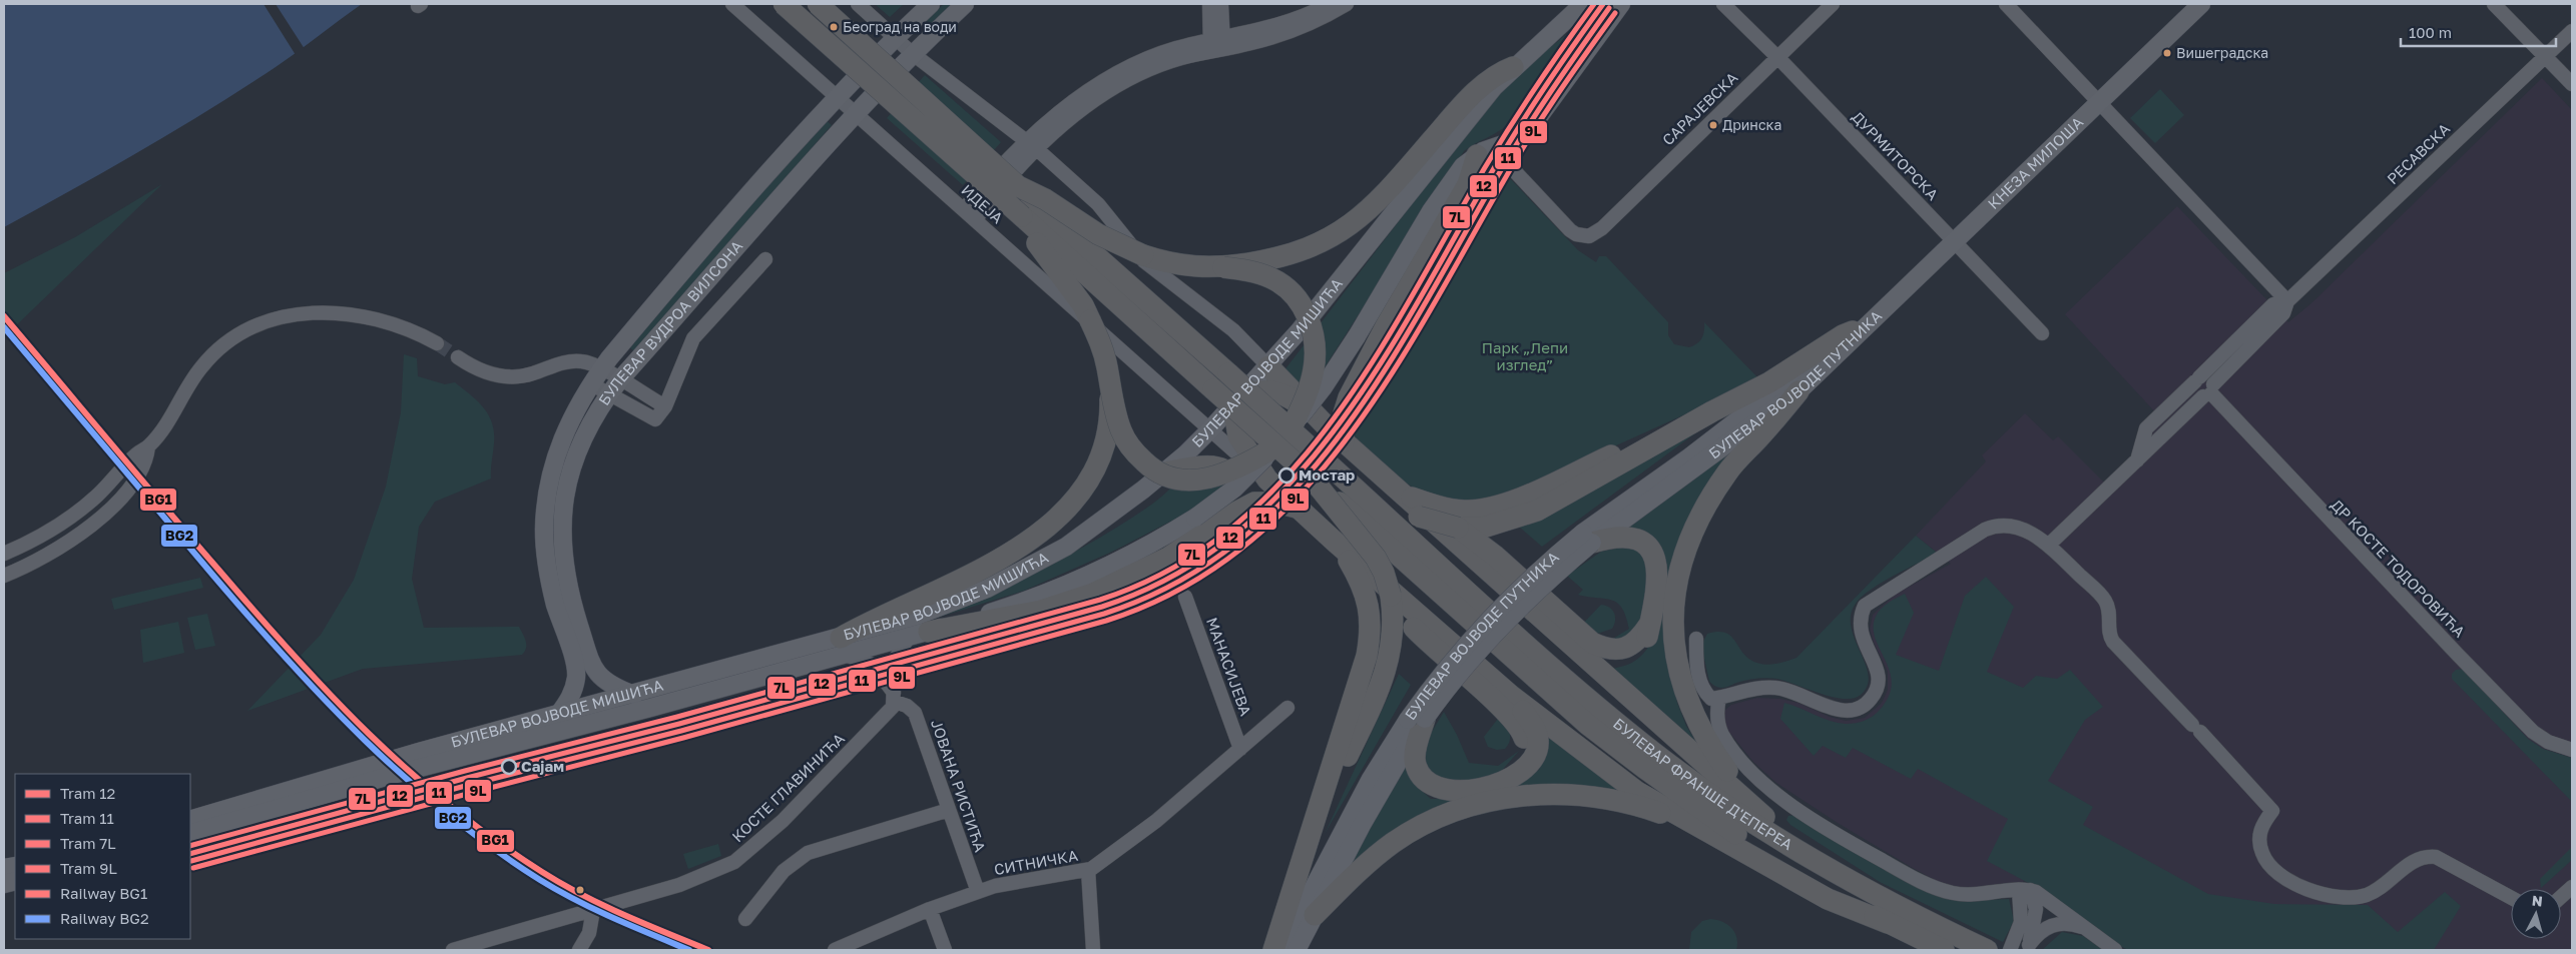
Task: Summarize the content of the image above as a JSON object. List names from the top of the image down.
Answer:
{
  "streets": {
    "highway": ["БУЛЕВАР ФРАНШЕ Д'ЕПЕРЕА"],
    "main road": [
      "КНЕЗА МИЛОША",
      "БУЛЕВАР ВУДРОА ВИЛСОНА",
      "БУЛЕВАР ВОЈВОДЕ МИШИЋА",
      "БУЛЕВАР ВОЈВОДЕ ПУТНИКА"
    ],
    "street": [
      "САРАЈЕВСКА",
      "РЕСАВСКА",
      "ДУРМИТОРСКА",
      "ИДЕЈА",
      "ДР КОСТЕ ТОДОРОВИЋА",
      "МАНАСИЈЕВА",
      "ЈОВАНА РИСТИЋА",
      "КОСТЕ ГЛАВИНИЋА",
      "СИТНИЧКА"
    ]
  },
  "crossings": [
    ["САРАЈЕВСКА", "ДУРМИТОРСКА"],
    ["САРАЈЕВСКА", "БУЛЕВАР ВОЈВОДЕ МИШИЋА"],
    ["ДУРМИТОРСКА", "КНЕЗА МИЛОША"],
    ["КНЕЗА МИЛОША", "БУЛЕВАР ВОЈВОДЕ ПУТНИКА"],
    ["ИДЕЈА", "БУЛЕВАР ВУДРОА ВИЛСОНА"],
    ["ИДЕЈА", "БУЛЕВАР ВОЈВОДЕ МИШИЋА"],
    ["БУЛЕВАР ВУДРОА ВИЛСОНА", "БУЛЕВАР ВОЈВОДЕ МИШИЋА"],
    ["МАНАСИЈЕВА", "СИТНИЧКА"],
    ["ЈОВАНА РИСТИЋА", "КОСТЕ ГЛАВИНИЋА"],
    ["ЈОВАНА РИСТИЋА", "СИТНИЧКА"]
  ],
  "parks": ["Парк „Лепи изглед”"],
  "places": [
    "Београд на води",
    "Вишеградска",
    "Дринска",
    "Мостар",
    "Сајам"
  ],
  "lines": [
    "tram line 12",
    "tram line 7L",
    "tram line 11",
    "tram line 9L",
    "rail line BG1",
    "rail line BG2"
  ],
  "legend": [
    "Tram 12",
    "Tram 11",
    "Tram 7L",
    "Tram 9L",
    "Railway BG1",
    "Railway BG2"
  ],
  "scale_bar": "100 m",
  "north": "top"
}
